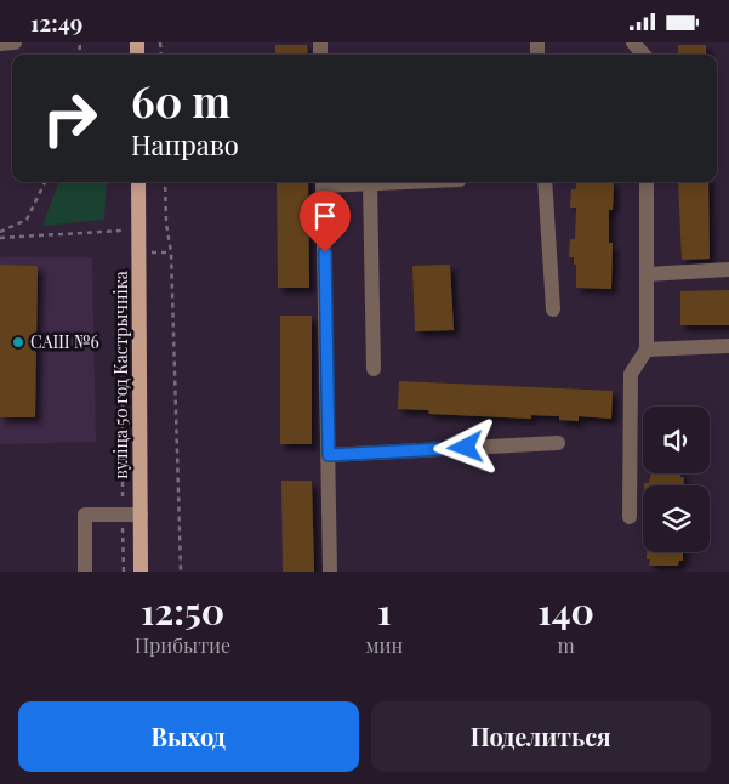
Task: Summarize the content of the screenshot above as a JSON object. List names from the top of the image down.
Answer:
{
  "streets": {
    "main road": ["вуліца 50 год Кастрычніка"]
  },
  "places": ["САШ №6"],
  "page": {
    "status": "12:49",
    "turn": ["60 m", "Направо"],
    "eta": [
      "12:50",
      "Прибытие",
      "1",
      "мин",
      "140",
      "m"
    ],
    "buttons": ["Выход", "Поделиться"]
  }
}
